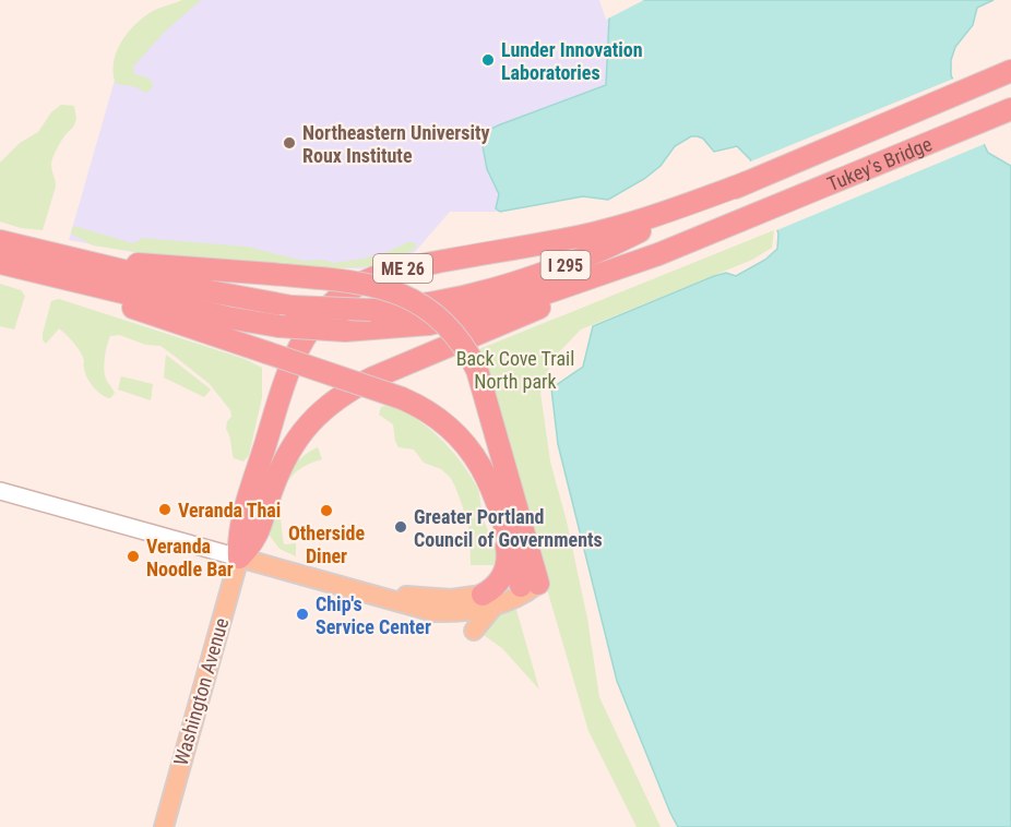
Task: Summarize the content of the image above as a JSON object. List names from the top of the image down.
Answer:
{
  "streets": {
    "highway": ["Tukey's Bridge", "I 295", "ME 26"],
    "main road": ["Washington Avenue"]
  },
  "crossings": [
    ["Tukey's Bridge", "I 295"],
    ["Tukey's Bridge", "ME 26"],
    ["I 295", "ME 26"],
    ["ME 26", "Washington Avenue"]
  ],
  "parks": ["Back Cove Trail North park"],
  "places": [
    "Lunder Innovation Laboratories",
    "Northeastern University Roux Institute",
    "Veranda Thai",
    "Otherside Diner",
    "Greater Portland Council of Governments",
    "Veranda Noodle Bar",
    "Chip's Service Center"
  ]
}
